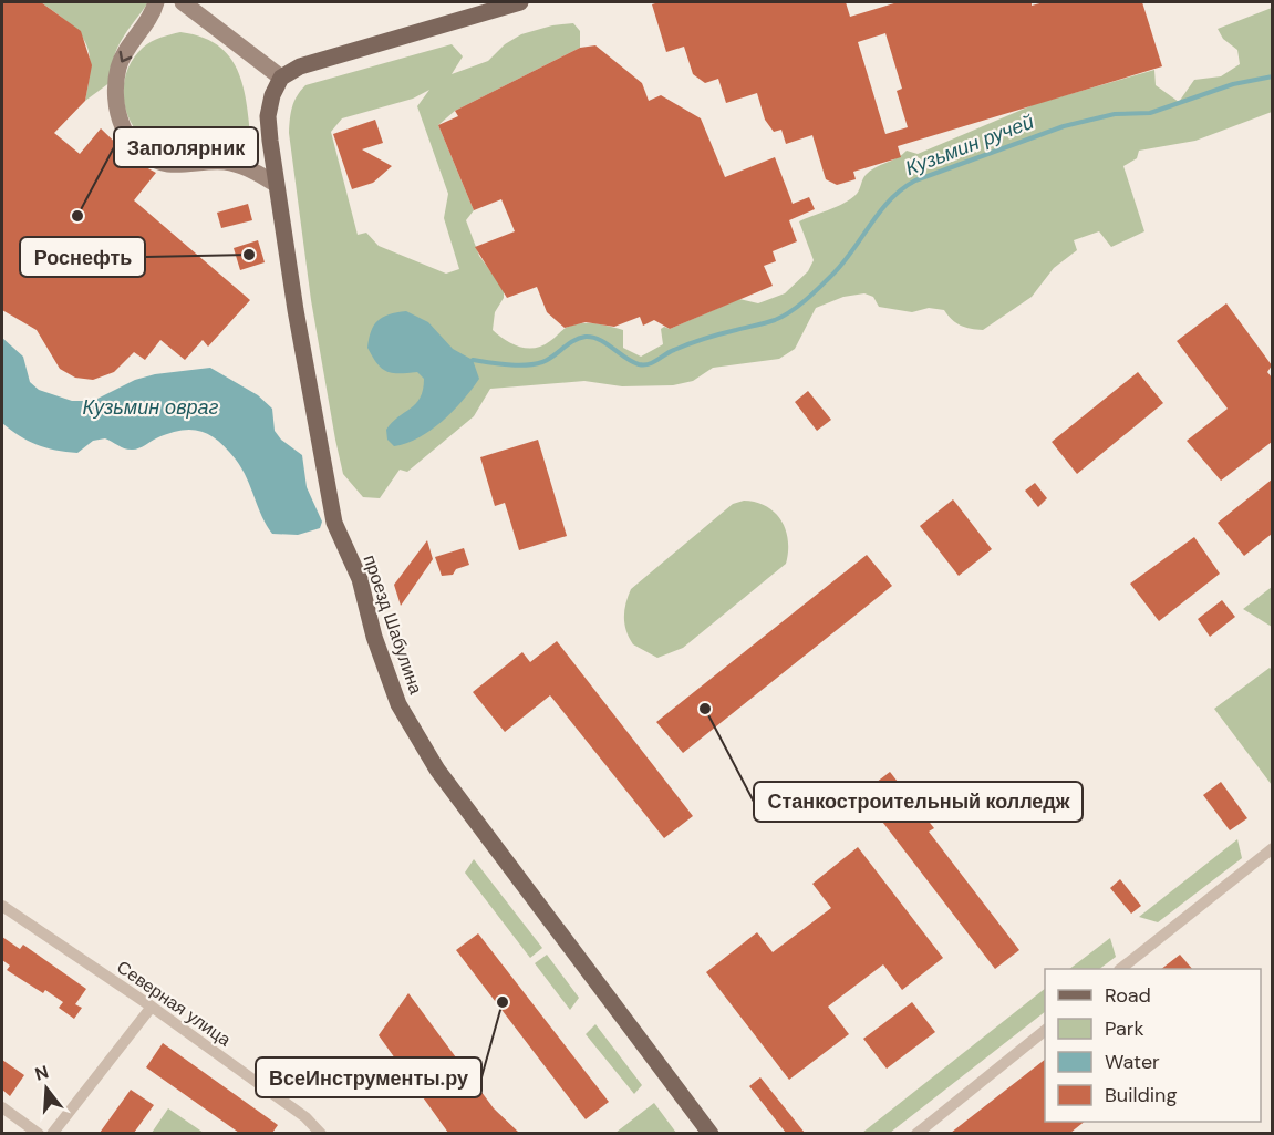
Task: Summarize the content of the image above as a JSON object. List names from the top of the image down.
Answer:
{
  "streets": {
    "main road": ["проезд Шабулина"],
    "street": ["Северная улица"]
  },
  "water": ["Кузьмин ручей", "Кузьмин овраг"],
  "places": [
    "Заполярник",
    "Роснефть",
    "Станкостроительный колледж",
    "ВсеИнструменты.ру"
  ],
  "legend": [
    "Road",
    "Park",
    "Water",
    "Building"
  ],
  "north": "top"
}
